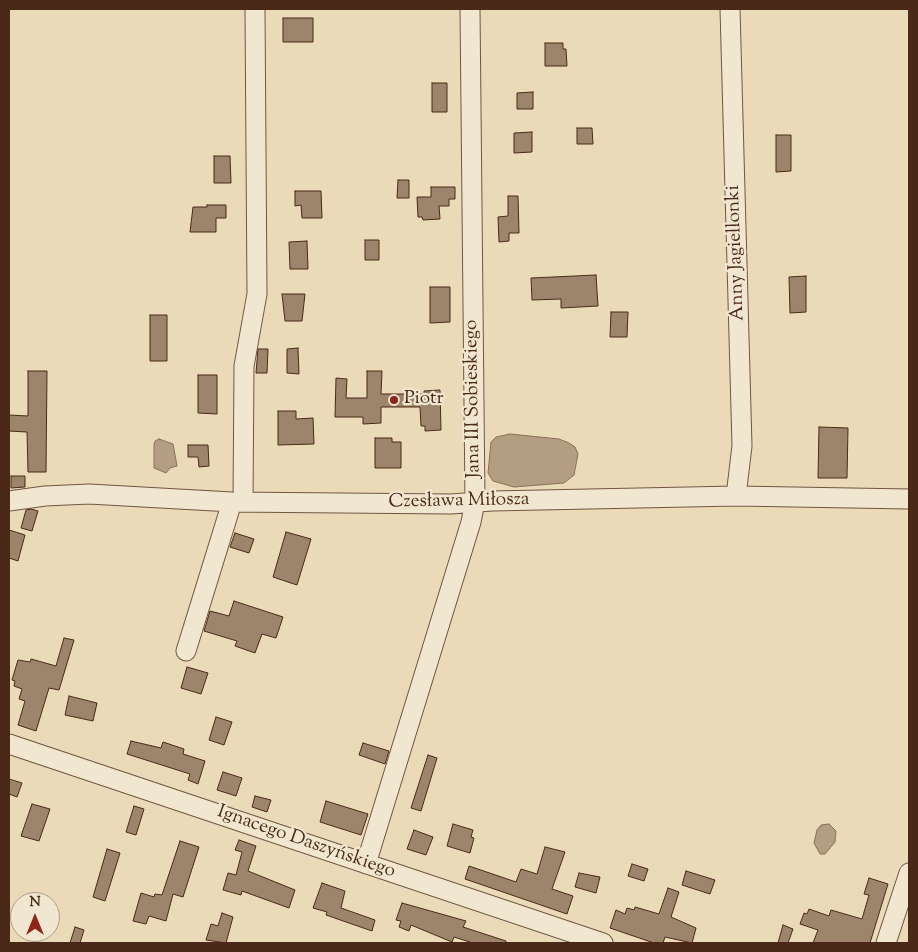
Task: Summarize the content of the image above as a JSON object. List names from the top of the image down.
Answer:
{
  "streets": {
    "street": [
      "Anny Jagiellonki",
      "Jana III Sobieskiego",
      "Czesława Miłosza",
      "Ignacego Daszyńskiego"
    ]
  },
  "crossings": [
    ["Anny Jagiellonki", "Czesława Miłosza"],
    ["Jana III Sobieskiego", "Czesława Miłosza"],
    ["Jana III Sobieskiego", "Ignacego Daszyńskiego"]
  ],
  "places": ["Piotr"],
  "north": "top"
}
